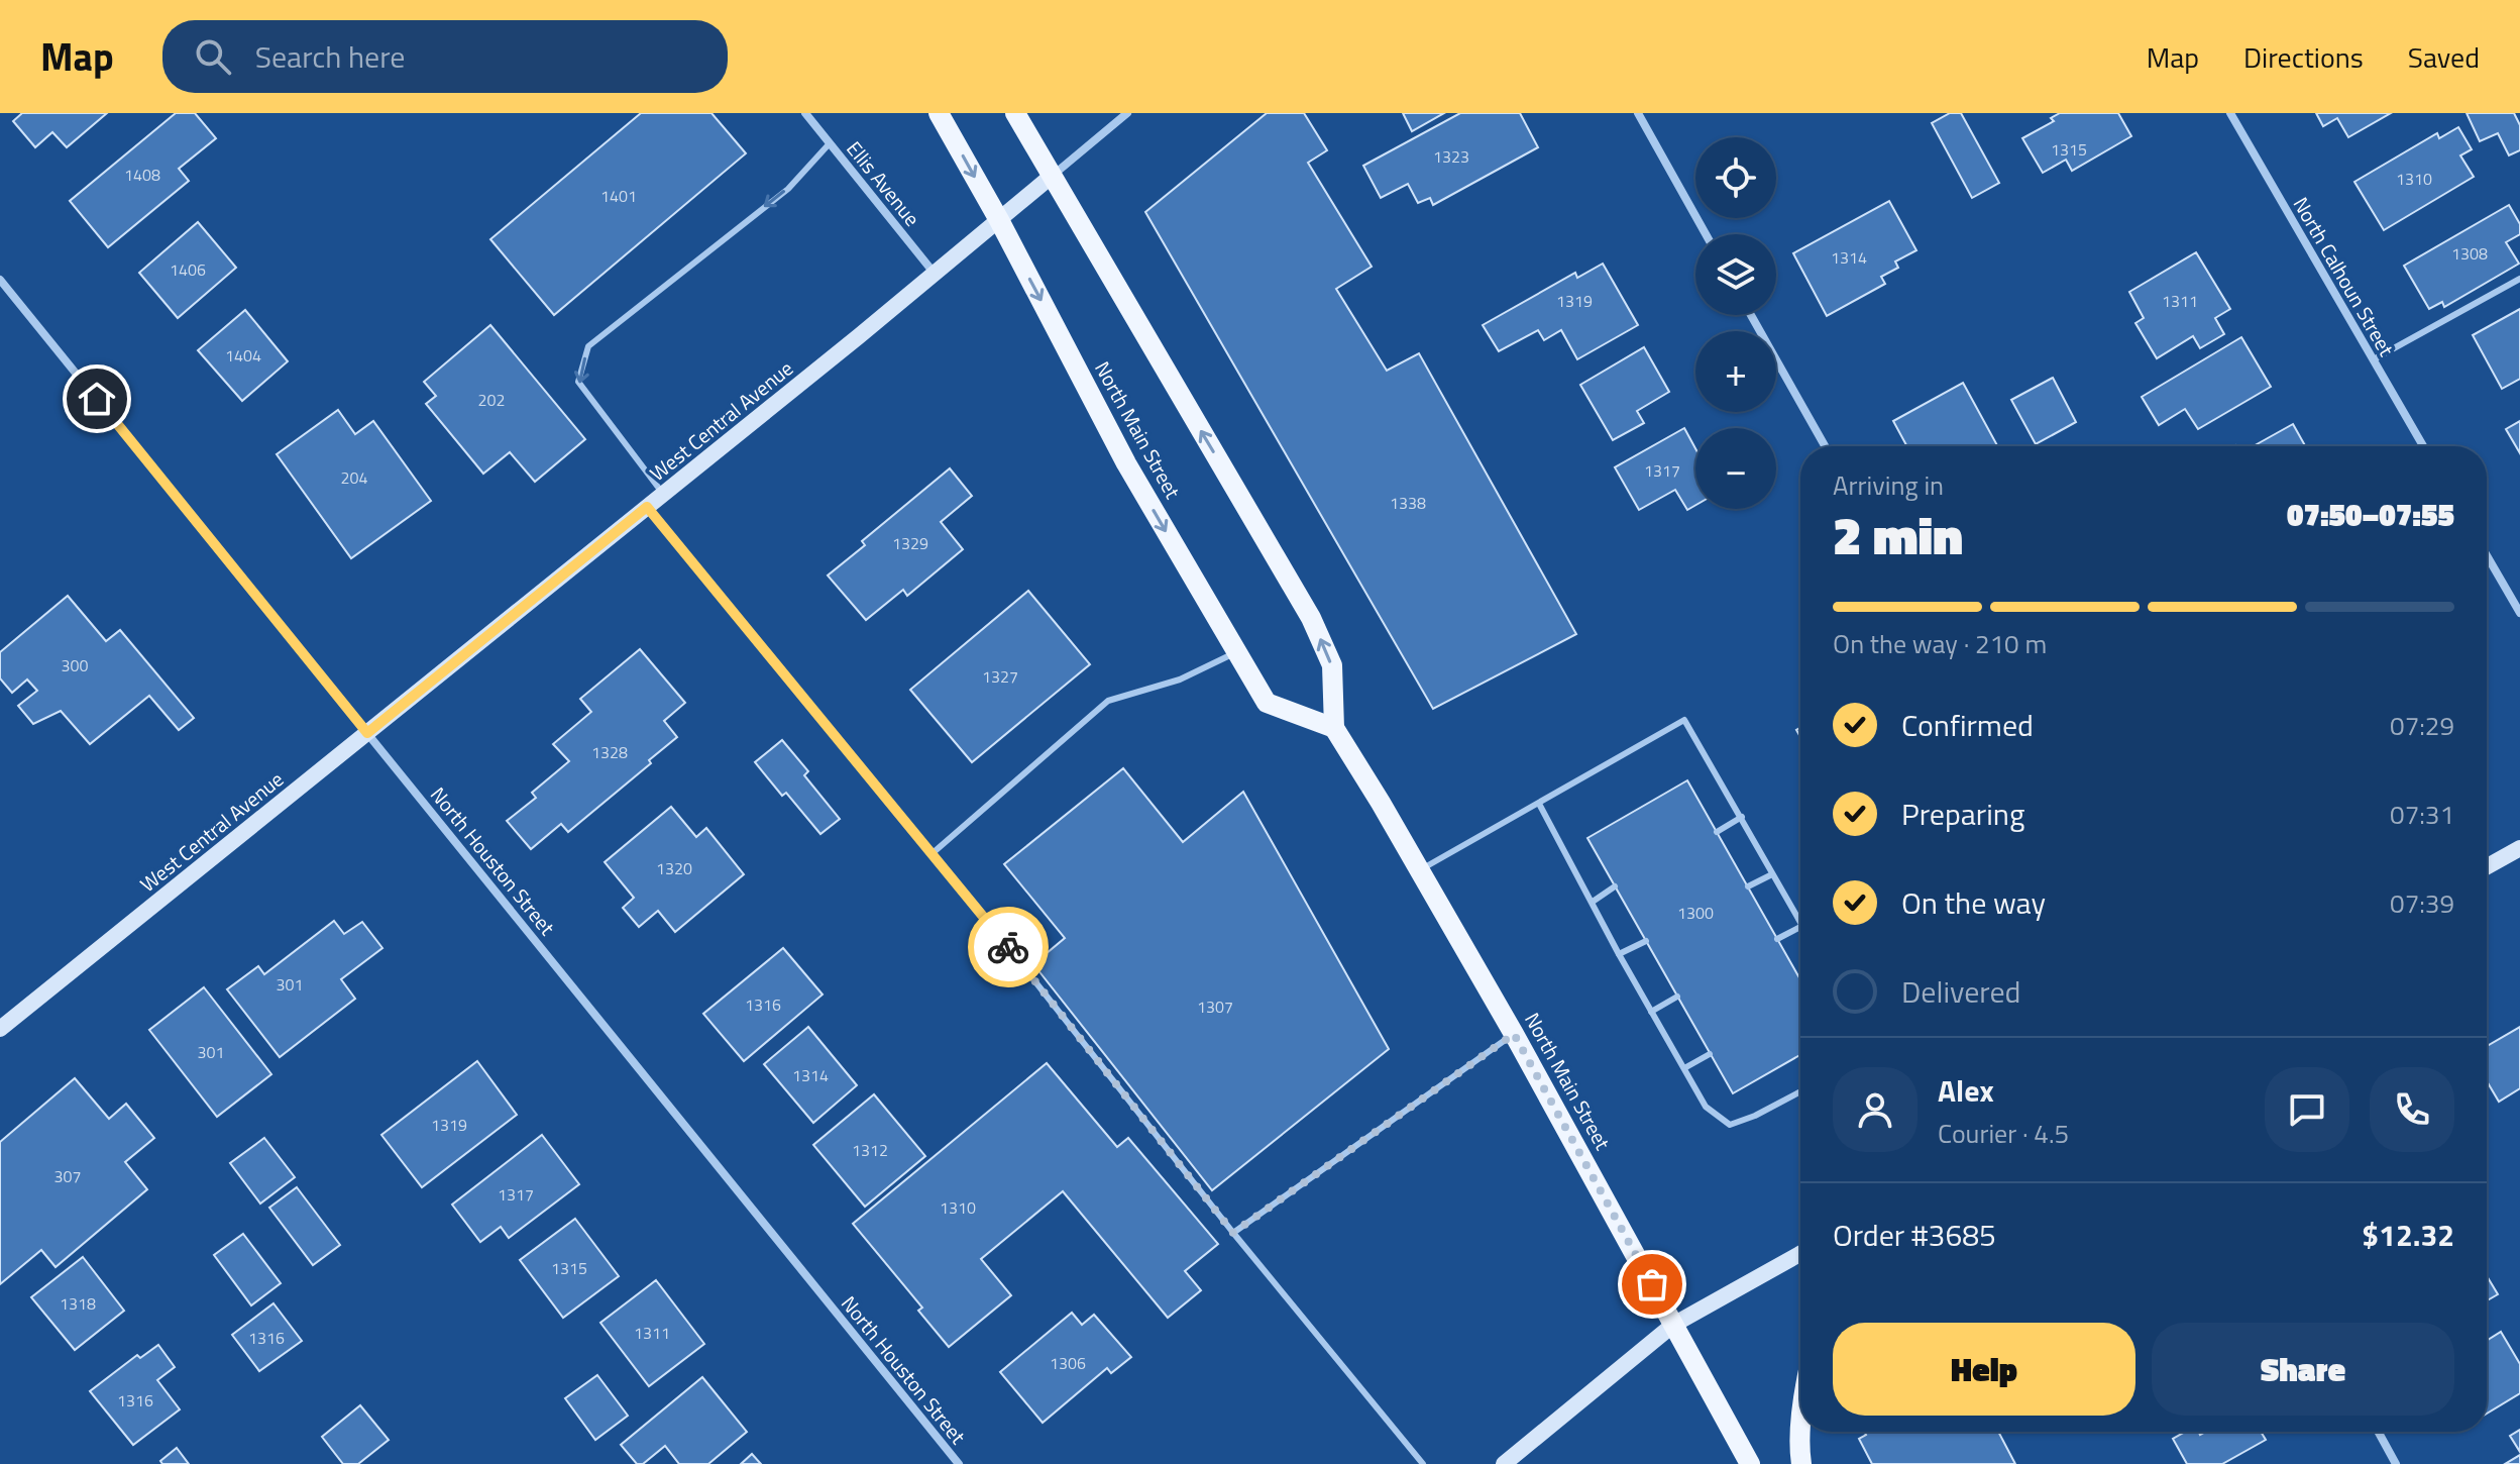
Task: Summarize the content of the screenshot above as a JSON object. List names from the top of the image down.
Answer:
{
  "streets": {
    "main road": ["North Main Street"],
    "street": [
      "Ellis Avenue",
      "North Calhoun Street",
      "West Central Avenue",
      "North Houston Street"
    ]
  },
  "crossings": [
    ["Ellis Avenue", "West Central Avenue"],
    ["West Central Avenue", "North Main Street"],
    ["West Central Avenue", "North Houston Street"]
  ],
  "house_numbers": [
    "1315",
    "1323",
    "1408",
    "1310",
    "1401",
    "1308",
    "1314",
    "1406",
    "1319",
    "1311",
    "1404",
    "202",
    "1317",
    "204",
    "1338",
    "1329",
    "300",
    "1327",
    "1328",
    "1320",
    "1300",
    "301",
    "1316",
    "1307",
    "301",
    "1314",
    "1319",
    "1312",
    "307",
    "1317",
    "1310",
    "1315",
    "1318",
    "1311",
    "1316",
    "1306",
    "1316"
  ],
  "page": {
    "header": "Map",
    "search": "Search here",
    "nav": ["Map", "Directions", "Saved"],
    "map_buttons": ["+", "−"],
    "heading": ["2 min", "Arriving in", "07:50–07:55"],
    "panel": [
      "Alex",
      "Courier · 4.5",
      "Order #3685",
      "$12.32"
    ],
    "bar": "On the way · 210 m",
    "list": [
      ["Confirmed", "07:29"],
      ["Preparing", "07:31"],
      ["On the way", "07:39"],
      "Delivered"
    ],
    "buttons": ["Help", "Share"]
  }
}
